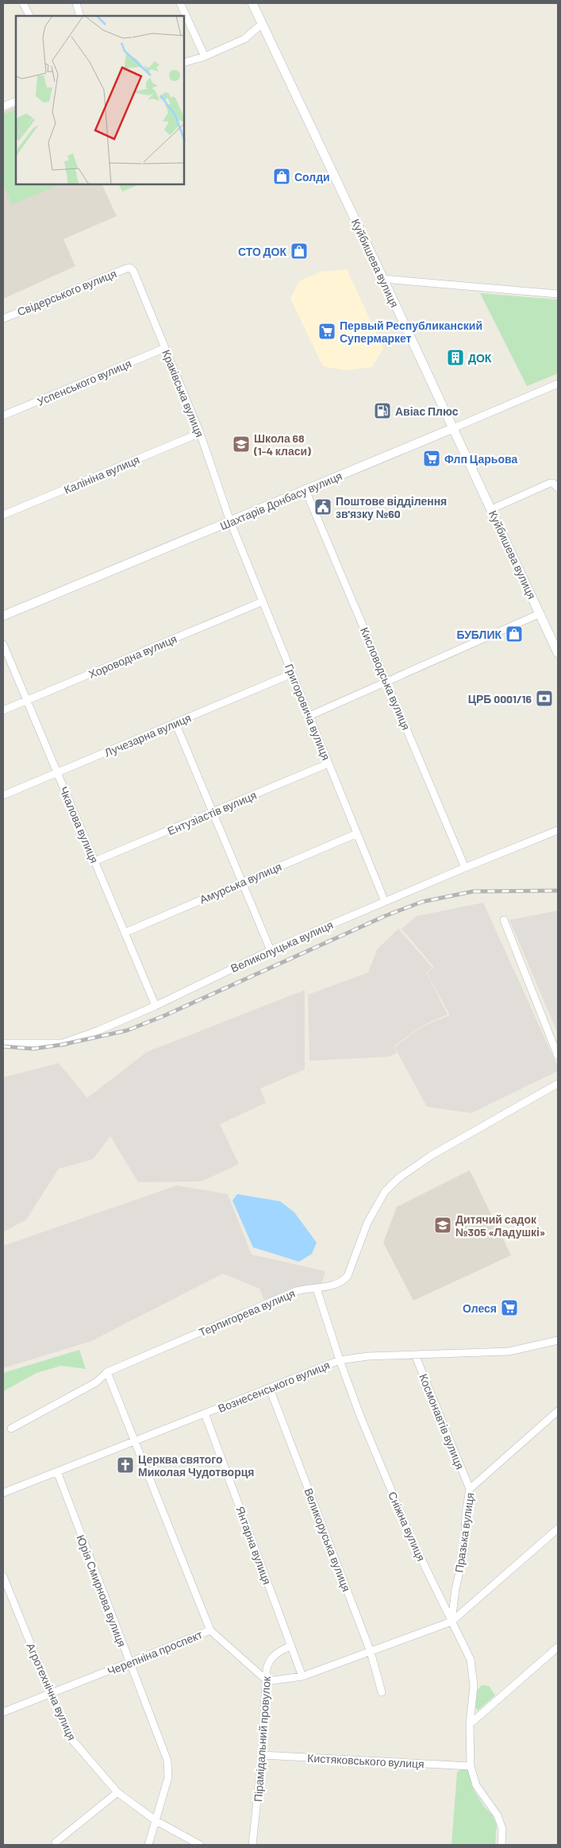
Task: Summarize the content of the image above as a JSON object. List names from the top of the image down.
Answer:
{
  "streets": {
    "main road": ["Куйбишева вулиця", "Шахтарів Донбасу вулиця"],
    "street": [
      "Свідерського вулиця",
      "Успенського вулиця",
      "Краківська вулиця",
      "Калініна вулиця",
      "Хороводна вулиця",
      "Кисловодська вулиця",
      "Григоровича вулиця",
      "Лучезарна вулиця",
      "Ентузіастів вулиця",
      "Чкалова вулиця",
      "Амурська вулиця",
      "Великолуцька вулиця",
      "Терпигорева вулиця",
      "Вознесенського вулиця",
      "Космонавтів вулиця",
      "Сніжна вулиця",
      "Празька вулиця",
      "Великоруська вулиця",
      "Янтарна вулиця",
      "Юрія Смирнова вулиця",
      "Черепніна проспект",
      "Агротехнічна вулиця",
      "Пірамідальний провулок",
      "Кистяковського вулиця"
    ]
  },
  "crossings": [
    ["Куйбишева вулиця", "Шахтарів Донбасу вулиця"],
    ["Свідерського вулиця", "Краківська вулиця"],
    ["Успенського вулиця", "Краківська вулиця"],
    ["Краківська вулиця", "Калініна вулиця"],
    ["Краківська вулиця", "Шахтарів Донбасу вулиця"],
    ["Краківська вулиця", "Григоровича вулиця"],
    ["Шахтарів Донбасу вулиця", "Кисловодська вулиця"],
    ["Шахтарів Донбасу вулиця", "Григоровича вулиця"],
    ["Хороводна вулиця", "Григоровича вулиця"],
    ["Хороводна вулиця", "Чкалова вулиця"],
    ["Кисловодська вулиця", "Великолуцька вулиця"],
    ["Григоровича вулиця", "Лучезарна вулиця"],
    ["Григоровича вулиця", "Ентузіастів вулиця"],
    ["Григоровича вулиця", "Амурська вулиця"],
    ["Григоровича вулиця", "Великолуцька вулиця"],
    ["Лучезарна вулиця", "Чкалова вулиця"],
    ["Ентузіастів вулиця", "Чкалова вулиця"],
    ["Чкалова вулиця", "Амурська вулиця"],
    ["Чкалова вулиця", "Великолуцька вулиця"],
    ["Терпигорева вулиця", "Сніжна вулиця"],
    ["Вознесенського вулиця", "Космонавтів вулиця"],
    ["Вознесенського вулиця", "Сніжна вулиця"],
    ["Вознесенського вулиця", "Великоруська вулиця"],
    ["Вознесенського вулиця", "Янтарна вулиця"],
    ["Вознесенського вулиця", "Юрія Смирнова вулиця"],
    ["Космонавтів вулиця", "Празька вулиця"],
    ["Сніжна вулиця", "Празька вулиця"],
    ["Сніжна вулиця", "Кистяковського вулиця"],
    ["Янтарна вулиця", "Пірамідальний провулок"],
    ["Юрія Смирнова вулиця", "Черепніна проспект"],
    ["Юрія Смирнова вулиця", "Агротехнічна вулиця"],
    ["Черепніна проспект", "Агротехнічна вулиця"],
    ["Черепніна проспект", "Пірамідальний провулок"],
    ["Пірамідальний провулок", "Кистяковського вулиця"]
  ],
  "places": {
    "shop": ["Солди", "СТО ДОК", "БУБЛИК"],
    "supermarket": ["Первый Республиканский Супермаркет", "Флп Царьова", "Олеся"],
    "building": ["ДОК"],
    "fuel station": ["Авіас Плюс"],
    "school or university": ["Школа 68 (1-4 класи)", "Дитячий садок №305 «Ладушкі»"],
    "public building": ["Поштове відділення зв'язку №60"],
    "bank": ["ЦРБ 0001/16"],
    "church": ["Церква святого Миколая Чудотворця"]
  }
}
